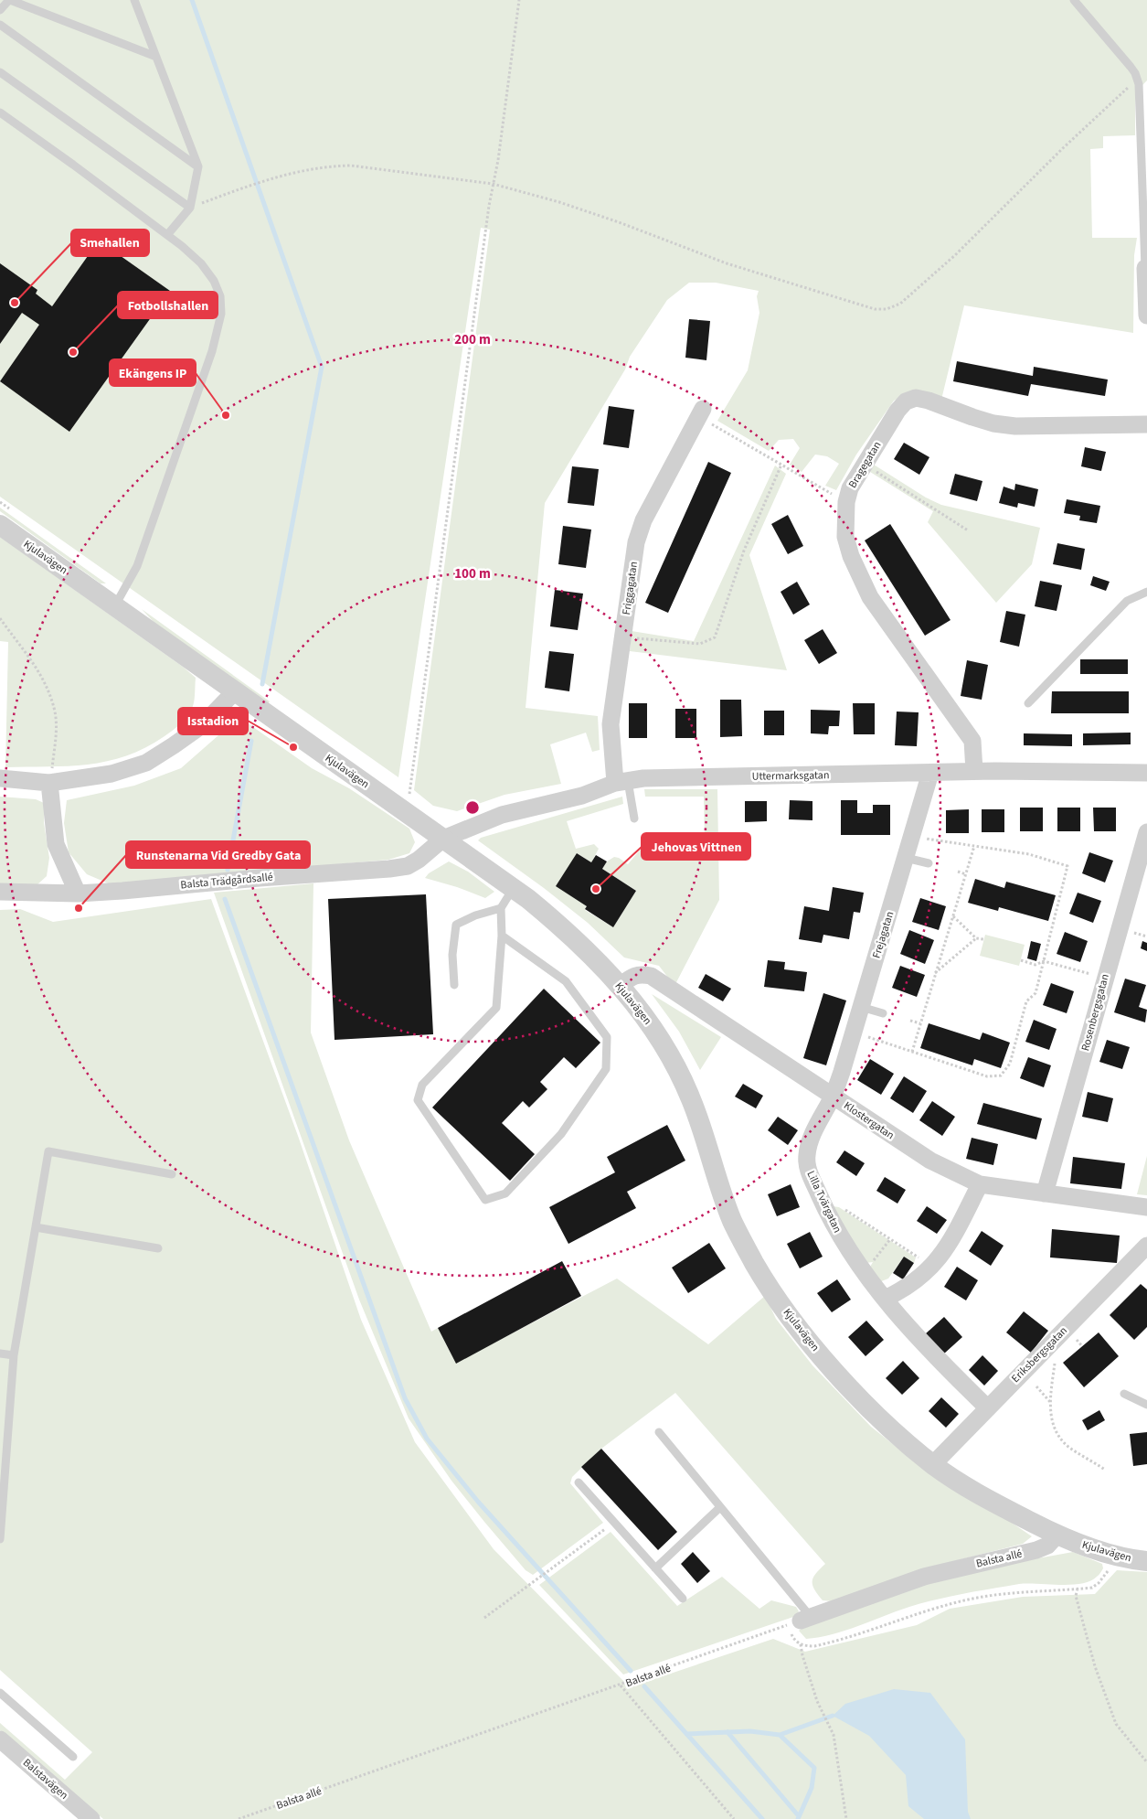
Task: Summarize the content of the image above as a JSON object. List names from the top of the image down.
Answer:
{
  "streets": {
    "street": [
      "Bragegatan",
      "Kjulavägen",
      "Friggagatan",
      "Uttermarksgatan",
      "Balsta Trädgårdsallé",
      "Frejagatan",
      "Rosenbergsgatan",
      "Klostergatan",
      "Lilla Tvärgatan",
      "Eriksbergsgatan",
      "Balsta allé",
      "Balstavägen"
    ]
  },
  "crossings": [
    ["Bragegatan", "Uttermarksgatan"],
    ["Kjulavägen", "Uttermarksgatan"],
    ["Kjulavägen", "Balsta Trädgårdsallé"],
    ["Kjulavägen", "Klostergatan"],
    ["Kjulavägen", "Eriksbergsgatan"],
    ["Kjulavägen", "Balsta allé"],
    ["Friggagatan", "Uttermarksgatan"],
    ["Uttermarksgatan", "Balsta Trädgårdsallé"],
    ["Uttermarksgatan", "Frejagatan"],
    ["Frejagatan", "Klostergatan"],
    ["Frejagatan", "Lilla Tvärgatan"],
    ["Rosenbergsgatan", "Klostergatan"],
    ["Klostergatan", "Lilla Tvärgatan"],
    ["Lilla Tvärgatan", "Eriksbergsgatan"]
  ],
  "places": [
    "Smehallen",
    "Fotbollshallen",
    "Ekängens IP",
    "Isstadion",
    "Jehovas Vittnen",
    "Runstenarna Vid Gredby Gata"
  ],
  "rings": ["200 m", "100 m"]
}
